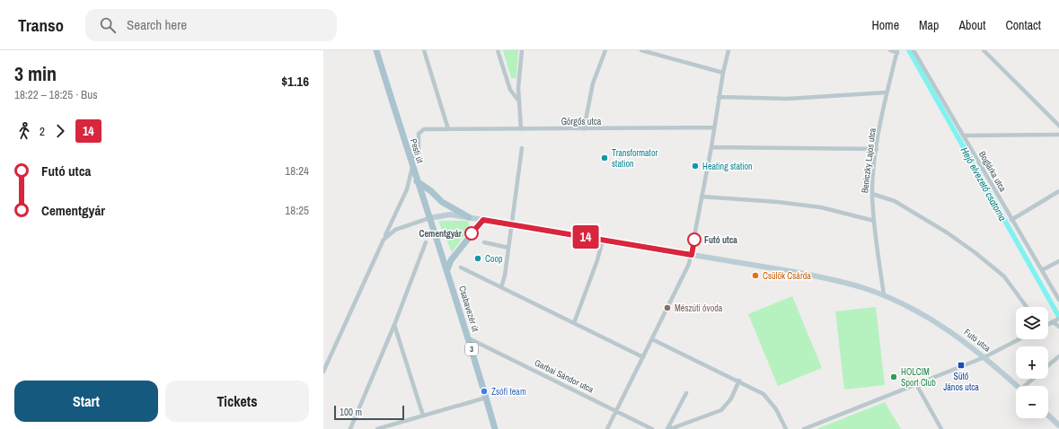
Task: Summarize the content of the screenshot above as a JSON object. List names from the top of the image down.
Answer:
{
  "streets": {
    "main road": [
      "Pesti út",
      "Csabavezér út",
      "Futó utca",
      "3"
    ],
    "street": [
      "Görgős utca",
      "Beniczky Lajos utca",
      "Boglárka utca",
      "Garbai Sándor utca"
    ]
  },
  "crossings": [
    ["Görgős utca", "Pesti út"],
    ["Pesti út", "Csabavezér út"],
    ["Pesti út", "Futó utca"],
    ["Beniczky Lajos utca", "Futó utca"],
    ["Csabavezér út", "Garbai Sándor utca"]
  ],
  "water": ["Hejő elvezető csatorna"],
  "places": {
    "other": [
      "Transformator station",
      "Heating station",
      "Cementgyár",
      "Futó utca",
      "Coop",
      "Csülök Csárda",
      "Mészúti óvoda",
      "HOLCIM Sport Club",
      "Zsófi team"
    ],
    "transit": ["Sütő János utca"]
  },
  "lines": ["bus line 14"],
  "scale_bar": "100 m",
  "page": {
    "header": "Transo",
    "search": "Search here",
    "nav": [
      "Home",
      "Map",
      "About",
      "Contact"
    ],
    "heading": ["3 min", "18:22 – 18:25 · Bus", "$1.16"],
    "on_map": "14",
    "legs": ["2", "14"],
    "list": [
      {
        "name": "Futó utca",
        "value": "18:24"
      },
      {
        "name": "Cementgyár",
        "value": "18:25"
      }
    ],
    "map_buttons": ["+", "−"],
    "buttons": ["Start", "Tickets"],
    "scale": "100 m"
  }
}
